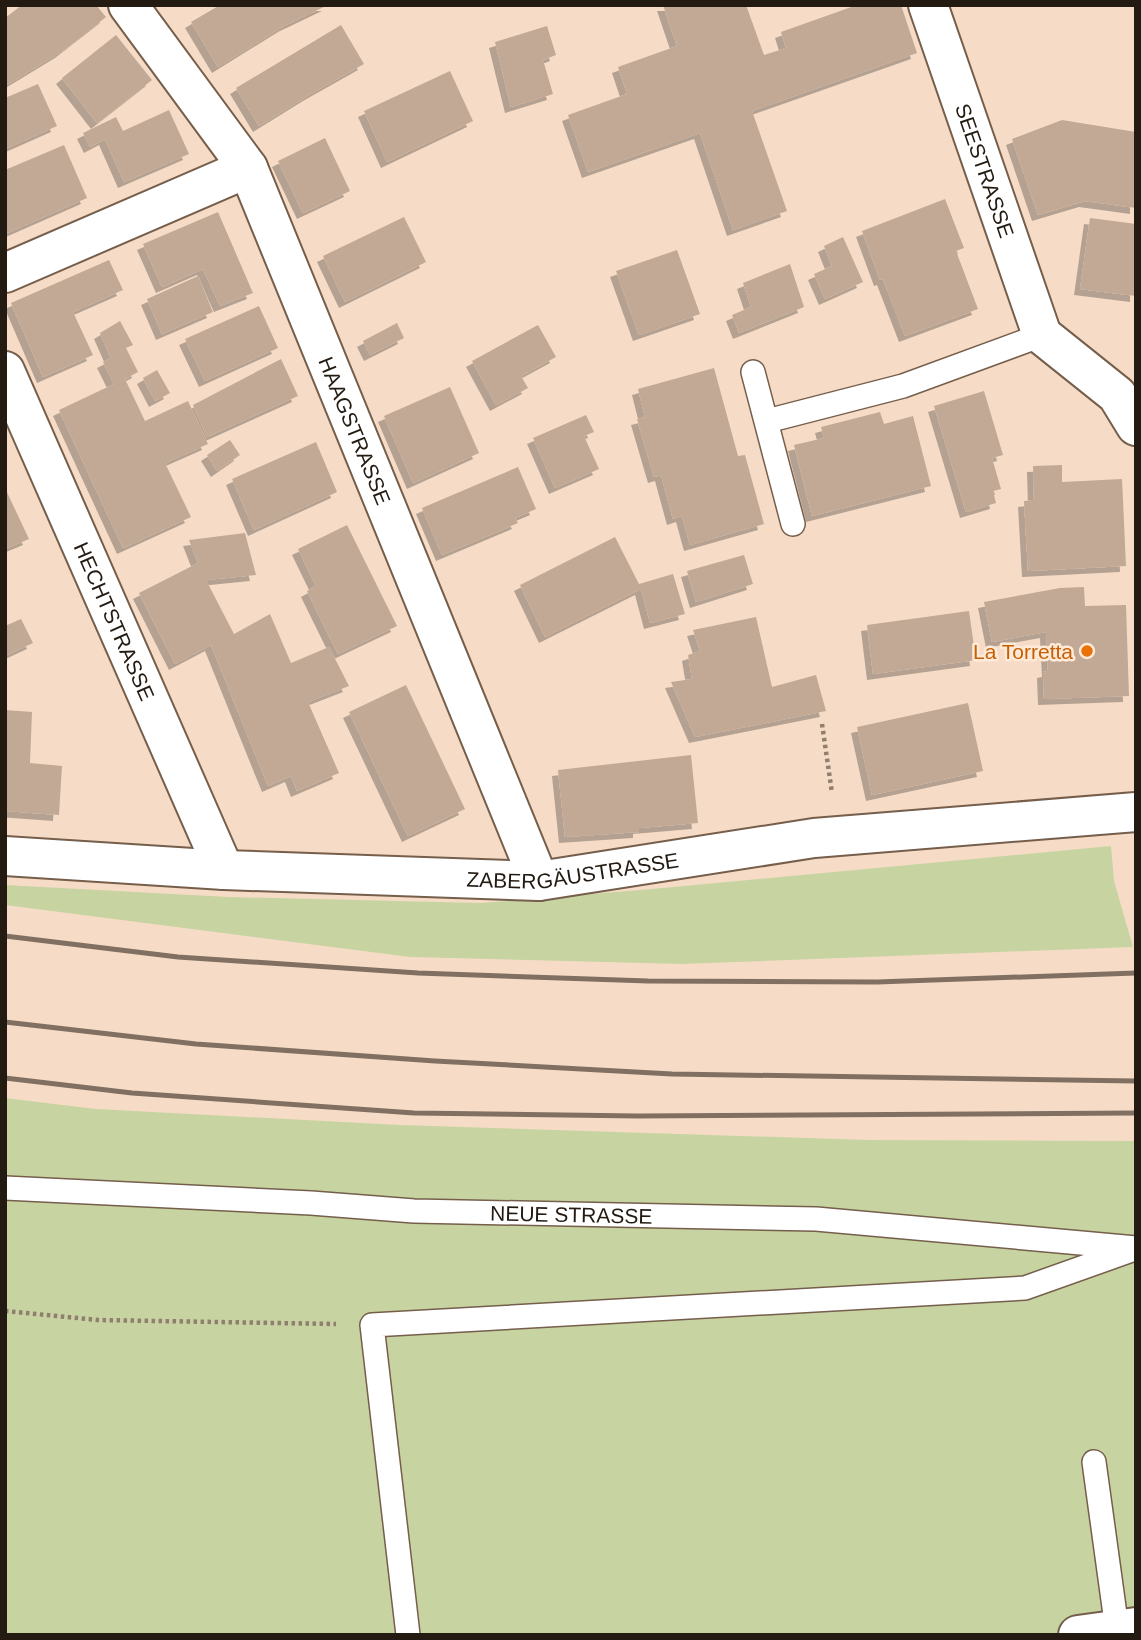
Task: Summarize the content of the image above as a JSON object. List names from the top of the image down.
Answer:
{
  "streets": {
    "street": [
      "SEESTRASSE",
      "HAAGSTRASSE",
      "HECHTSTRASSE",
      "ZABERGÄUSTRASSE"
    ],
    "lane": ["NEUE STRASSE"]
  },
  "crossings": [
    ["HAAGSTRASSE", "ZABERGÄUSTRASSE"],
    ["HECHTSTRASSE", "ZABERGÄUSTRASSE"]
  ],
  "places": ["La Torretta"]
}
